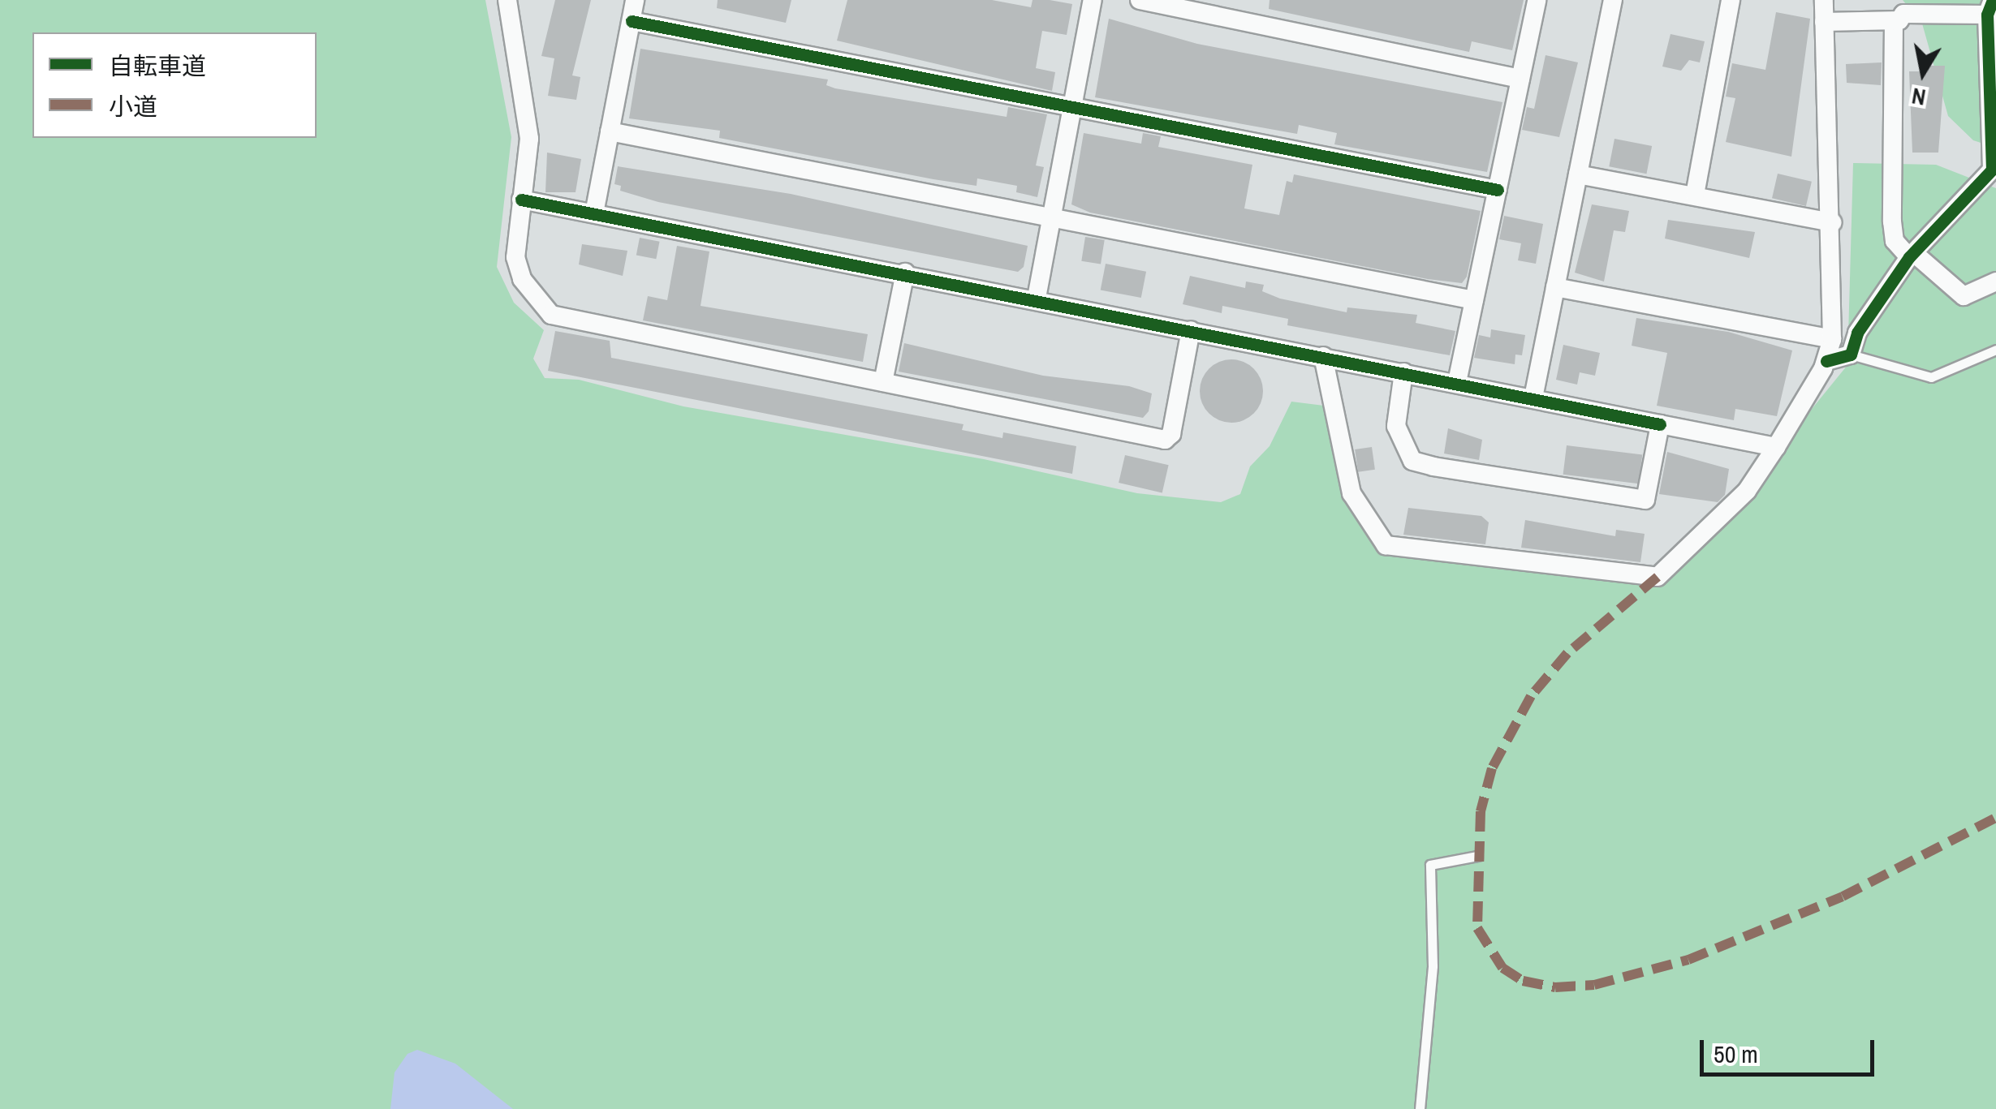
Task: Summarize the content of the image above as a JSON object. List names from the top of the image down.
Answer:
{
  "legend": ["自転車道", "小道"],
  "scale_bar": "50 m",
  "north": "bottom"
}
